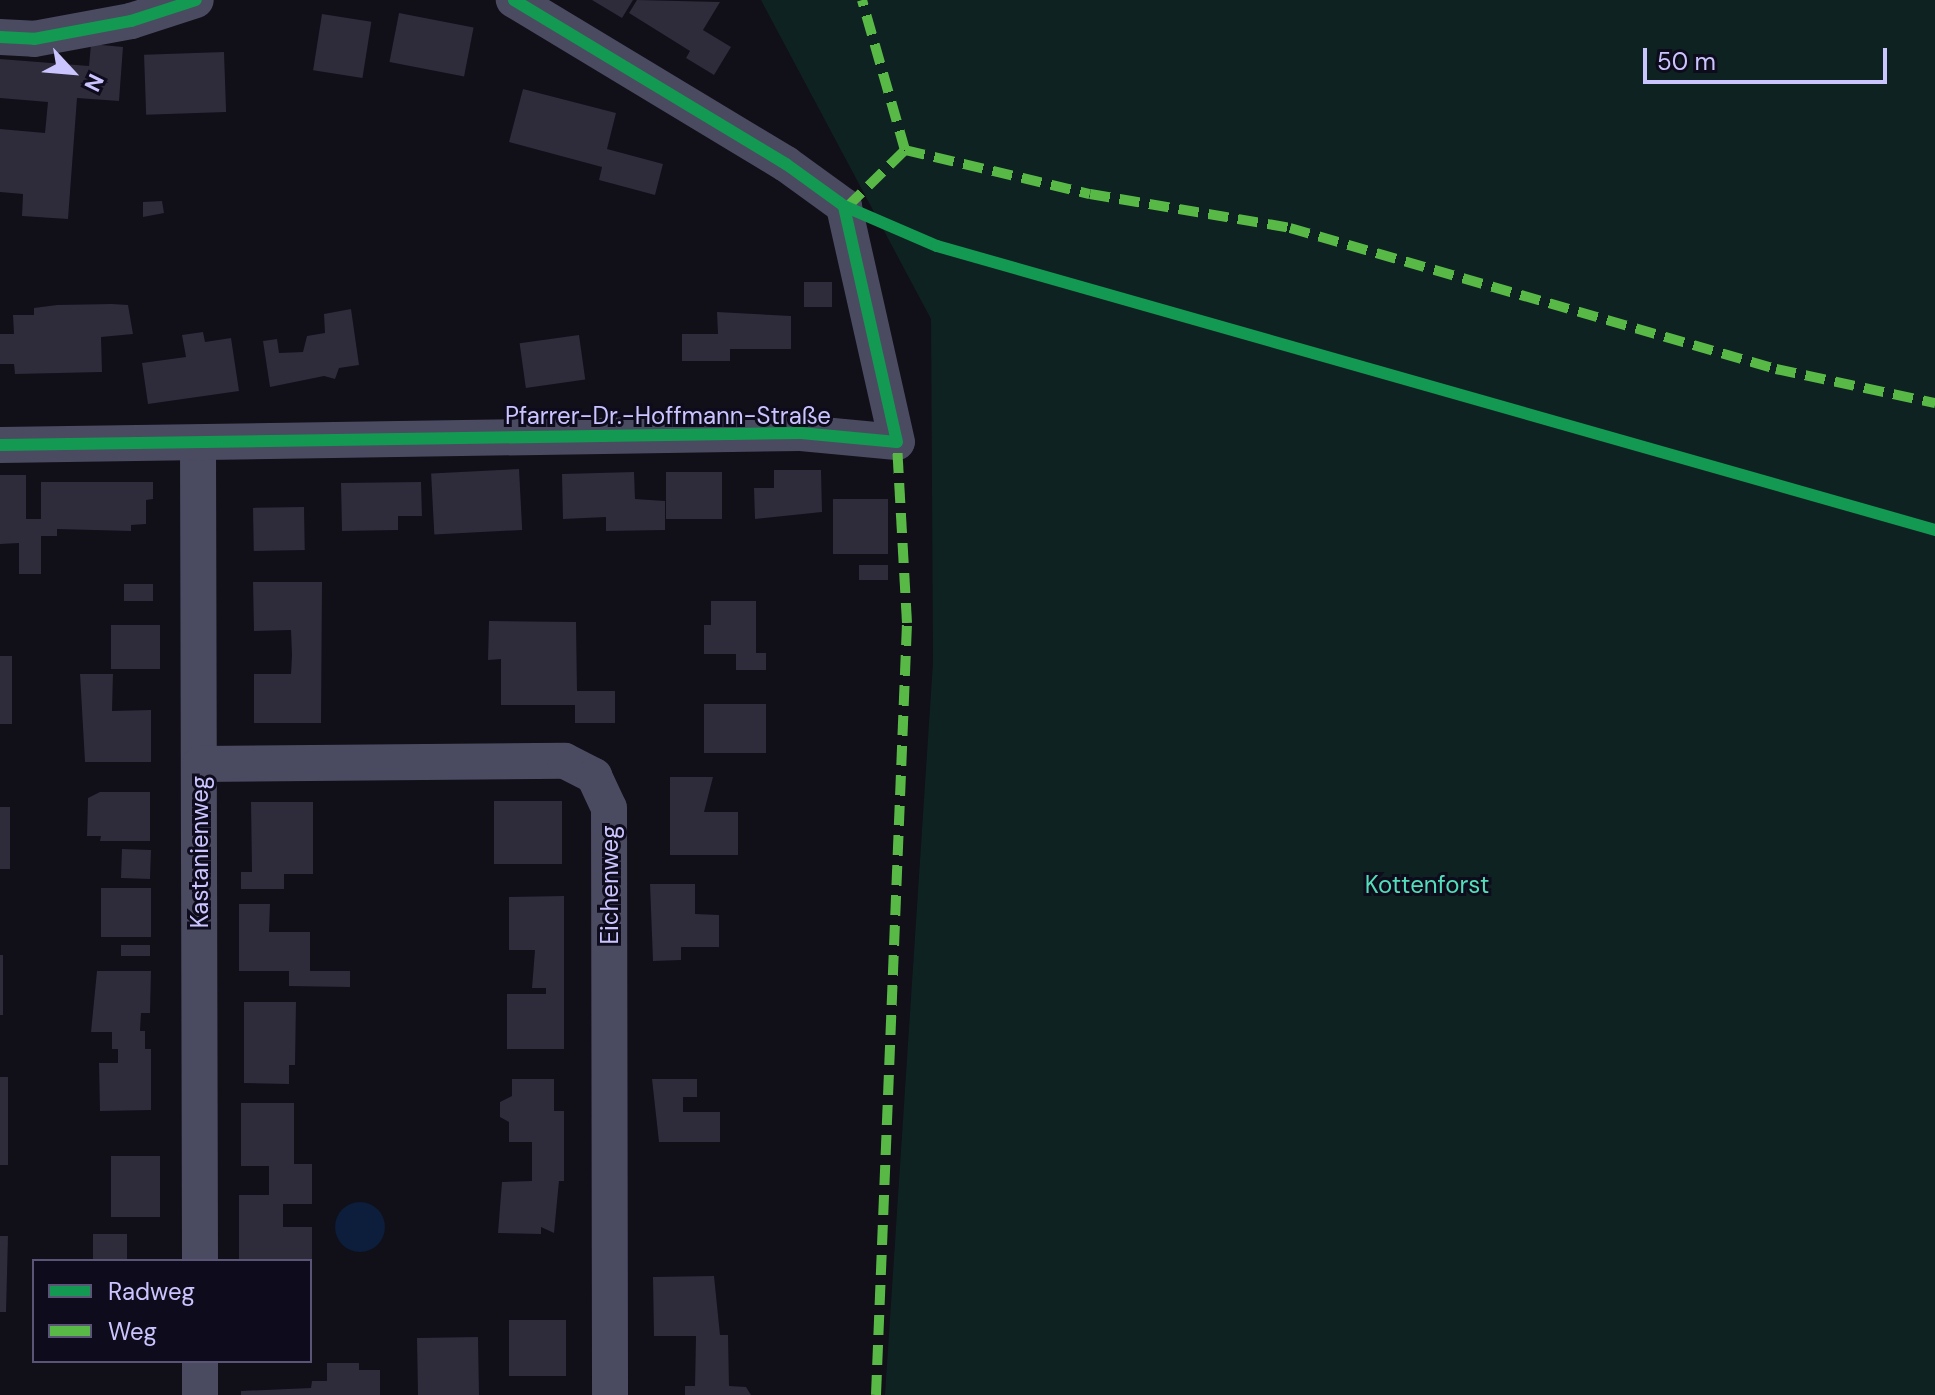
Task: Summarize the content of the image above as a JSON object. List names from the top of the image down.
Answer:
{
  "streets": {
    "street": ["Pfarrer-Dr.-Hoffmann-Straße", "Kastanienweg", "Eichenweg"]
  },
  "crossings": [
    ["Pfarrer-Dr.-Hoffmann-Straße", "Kastanienweg"],
    ["Kastanienweg", "Eichenweg"]
  ],
  "parks": ["Kottenforst"],
  "legend": ["Radweg", "Weg"],
  "scale_bar": "50 m",
  "north": "bottom right"
}
